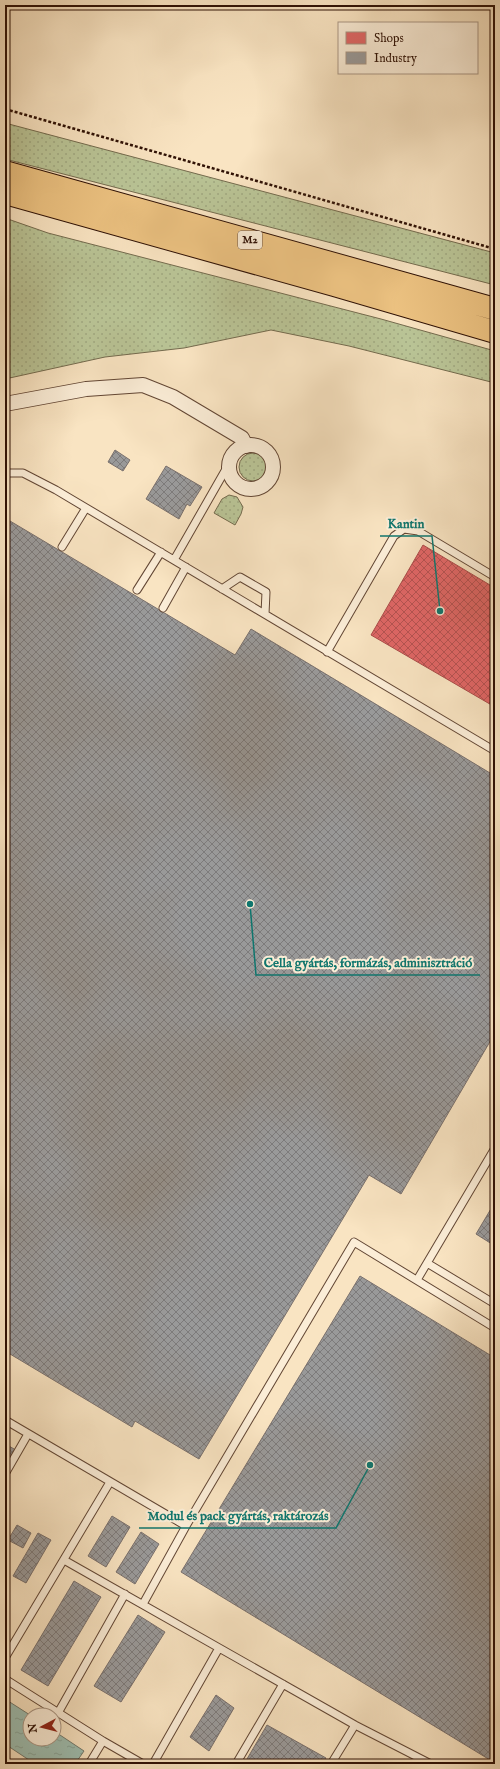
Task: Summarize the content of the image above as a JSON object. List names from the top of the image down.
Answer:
{
  "streets": {
    "highway": ["M2"]
  },
  "places": ["Kantin", "Cella gyártás, formázás, adminisztráció", "Modul és pack gyártás, raktározás"],
  "legend": ["Shops", "Industry"],
  "north": "left"
}
